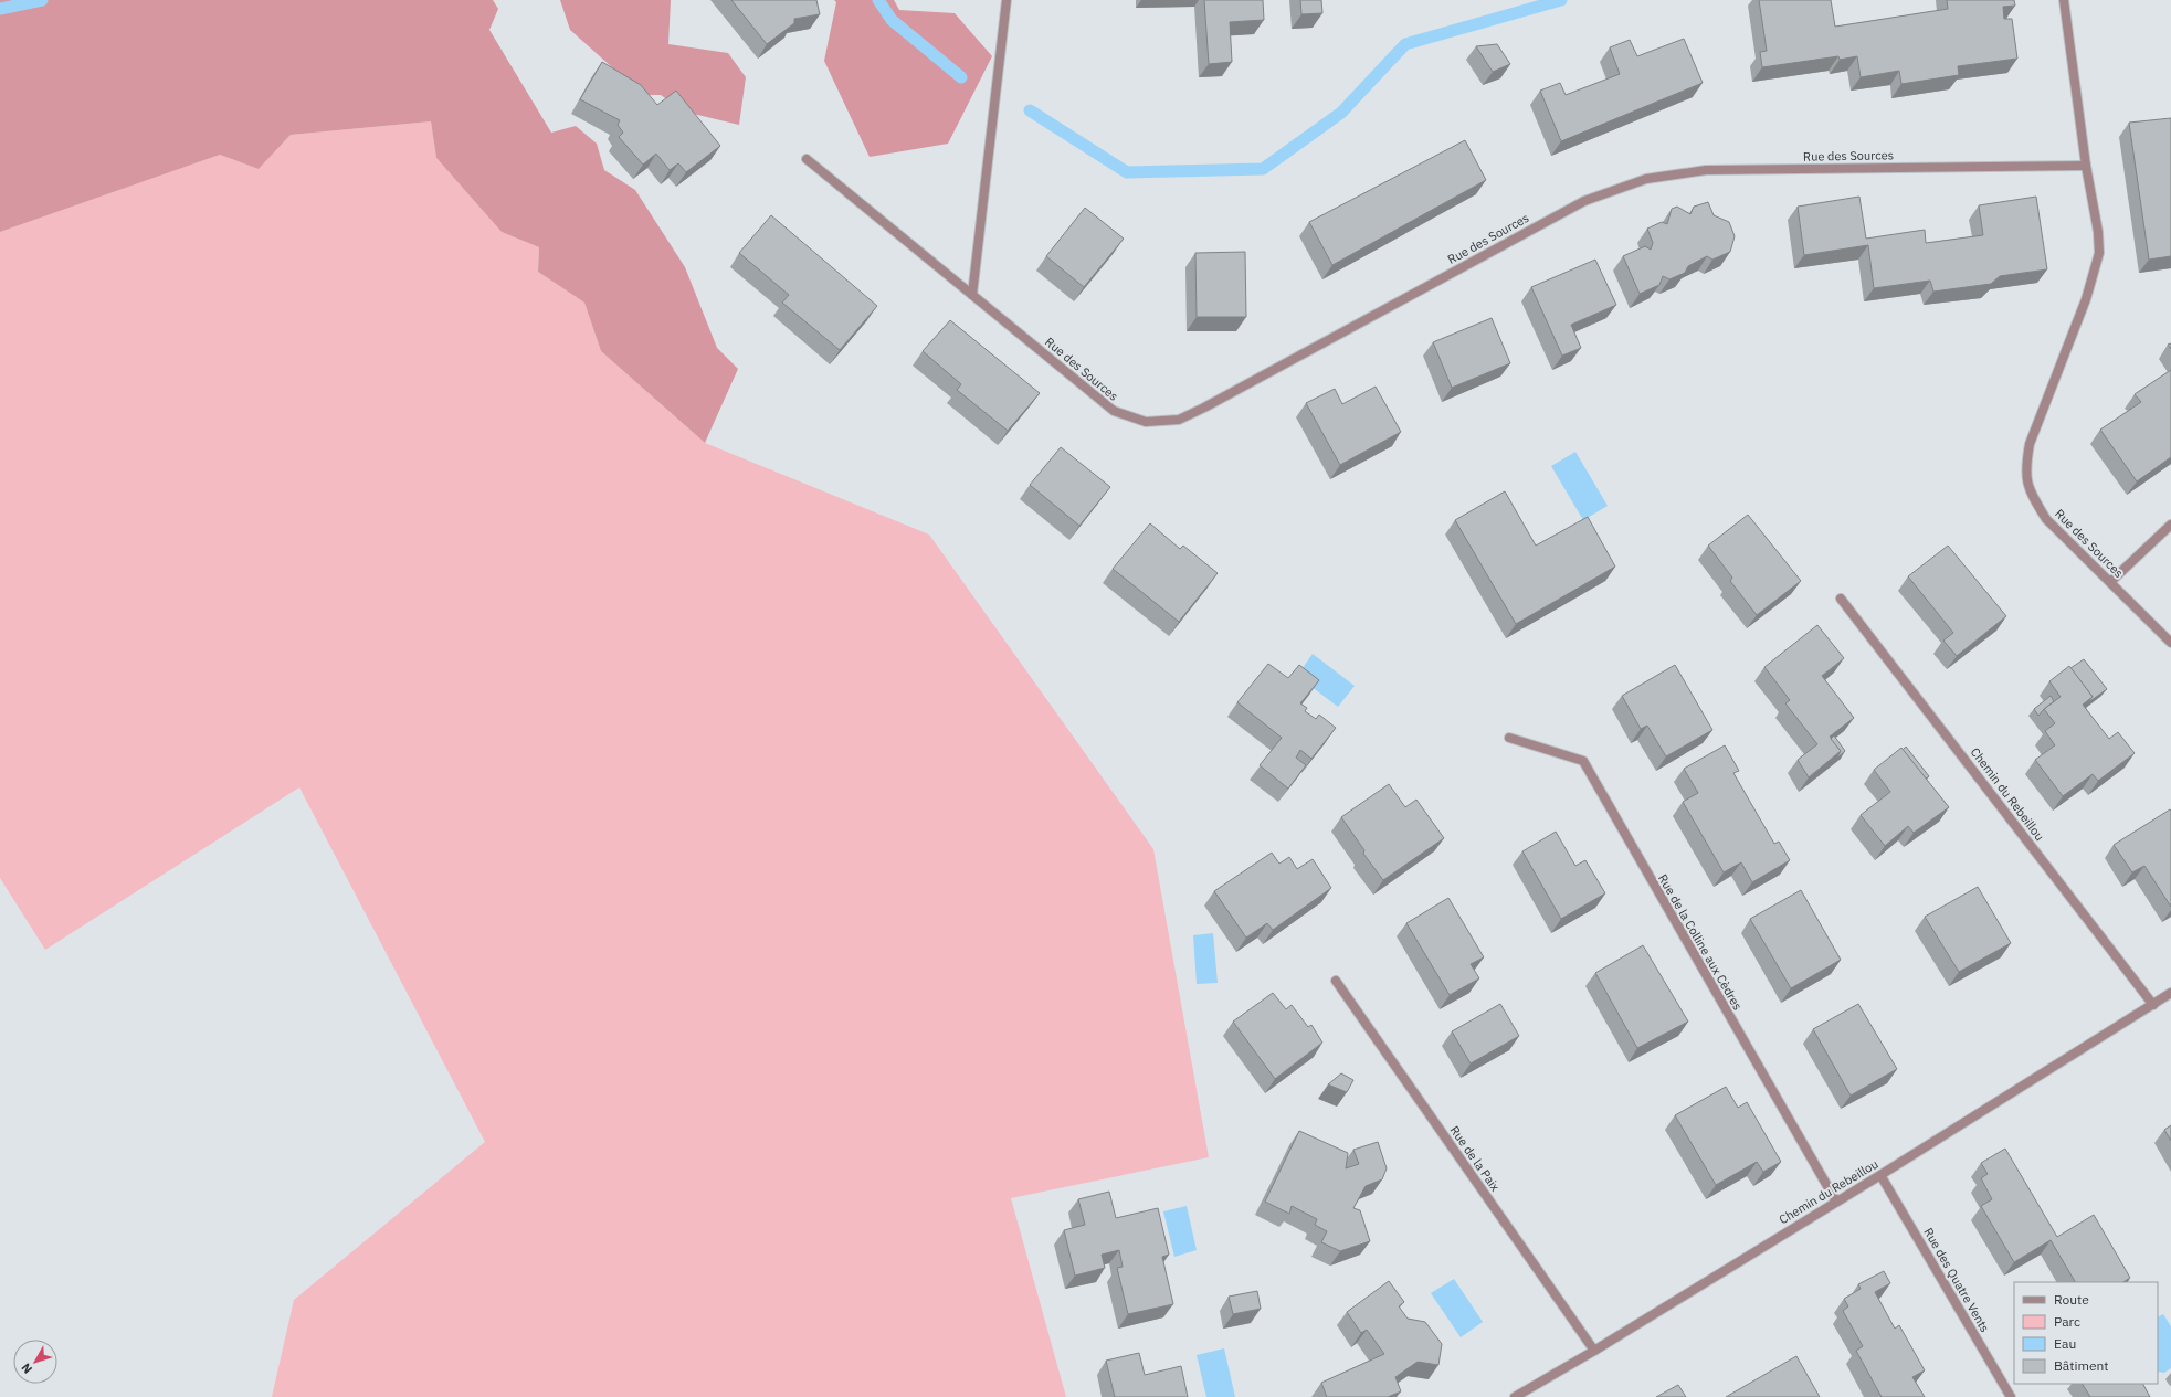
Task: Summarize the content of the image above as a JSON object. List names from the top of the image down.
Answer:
{
  "streets": {
    "street": [
      "Rue des Sources",
      "Chemin du Rebeillou",
      "Rue de la Colline aux Cèdres",
      "Rue de la Paix",
      "Rue des Quatre Vents"
    ]
  },
  "crossings": [
    ["Chemin du Rebeillou", "Rue de la Colline aux Cèdres"],
    ["Chemin du Rebeillou", "Rue de la Paix"],
    ["Chemin du Rebeillou", "Rue des Quatre Vents"]
  ],
  "legend": [
    "Route",
    "Parc",
    "Eau",
    "Bâtiment"
  ],
  "north": "bottom left"
}
